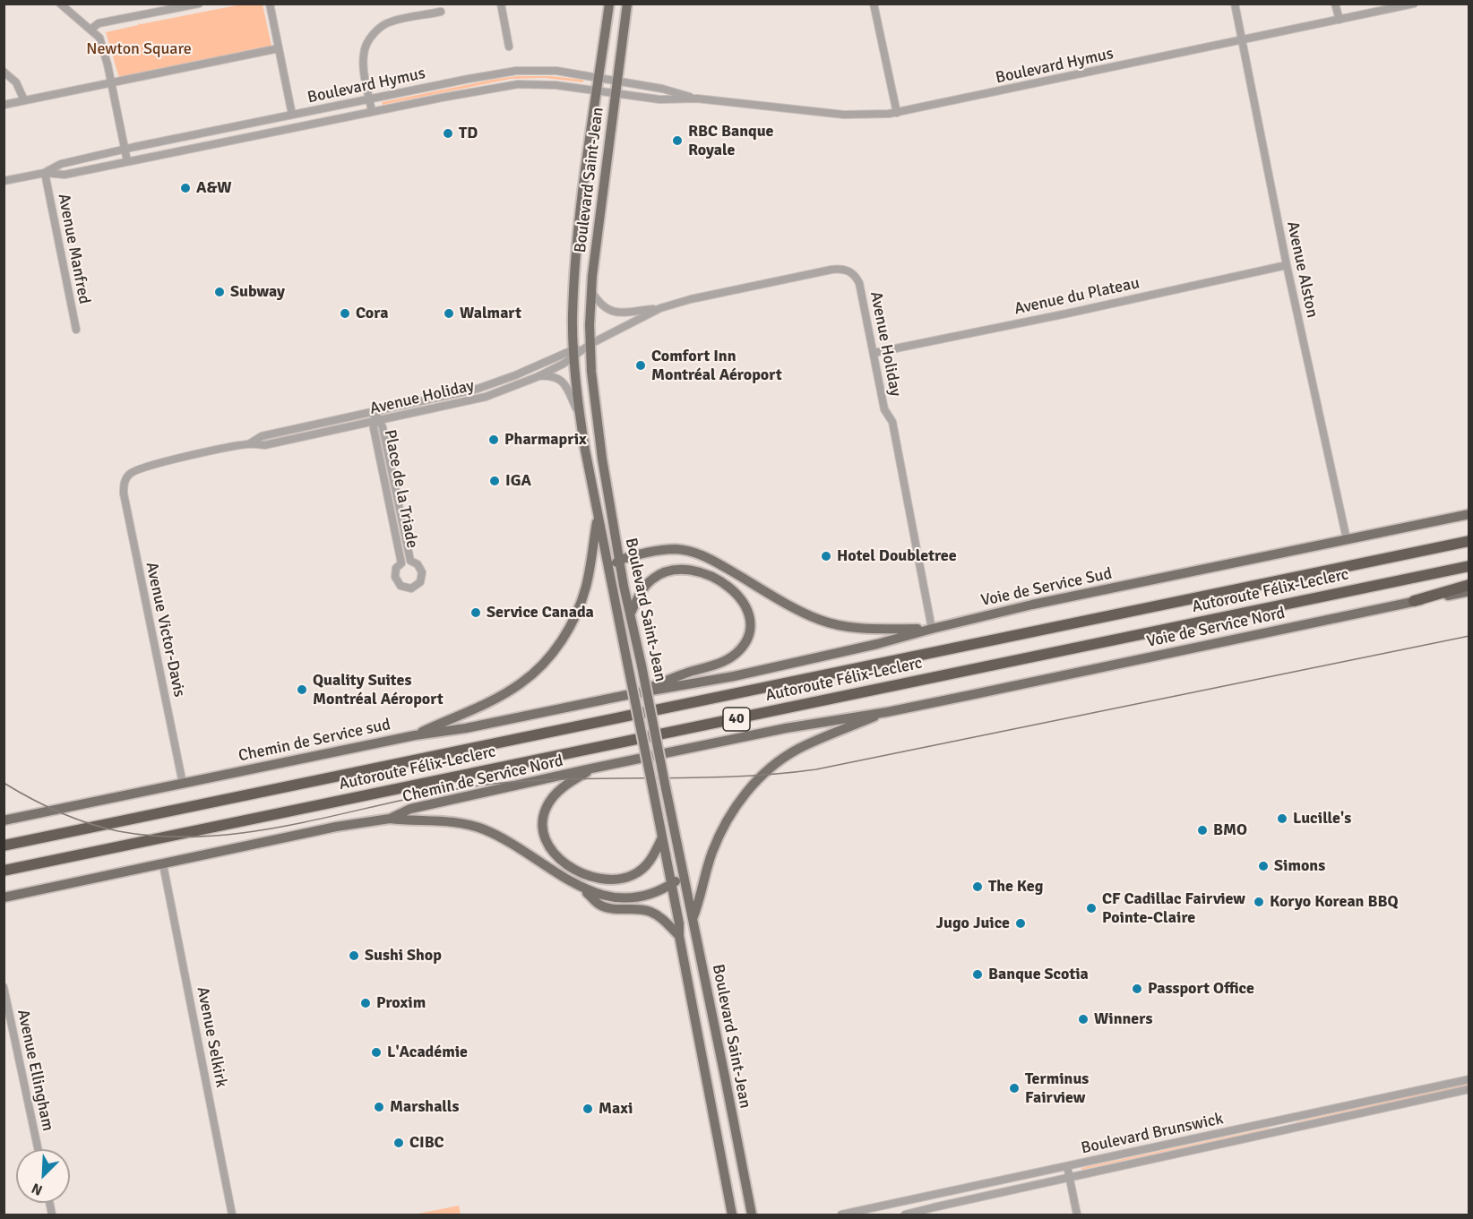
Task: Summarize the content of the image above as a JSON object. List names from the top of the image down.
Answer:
{
  "streets": {
    "highway": ["Autoroute Félix-Leclerc", "40"],
    "main road": [
      "Boulevard Saint-Jean",
      "Voie de Service Sud",
      "Voie de Service Nord",
      "Chemin de Service sud",
      "Chemin de Service Nord"
    ],
    "street": [
      "Boulevard Hymus",
      "Avenue Manfred",
      "Avenue Alston",
      "Avenue du Plateau",
      "Avenue Holiday",
      "Place de la Triade",
      "Avenue Victor-Davis",
      "Avenue Selkirk",
      "Avenue Ellingham",
      "Boulevard Brunswick"
    ]
  },
  "crossings": [
    ["Boulevard Hymus", "Boulevard Saint-Jean"],
    ["Boulevard Hymus", "Avenue Manfred"],
    ["Boulevard Hymus", "Avenue Alston"],
    ["Boulevard Saint-Jean", "Avenue Holiday"],
    ["Avenue Alston", "Avenue du Plateau"],
    ["Avenue Alston", "Voie de Service Sud"],
    ["Avenue du Plateau", "Avenue Holiday"],
    ["Avenue Holiday", "Place de la Triade"],
    ["Avenue Holiday", "Voie de Service Sud"],
    ["Avenue Holiday", "Avenue Victor-Davis"],
    ["Voie de Service Sud", "Chemin de Service sud"],
    ["Voie de Service Nord", "Chemin de Service Nord"],
    ["Avenue Victor-Davis", "Chemin de Service sud"],
    ["Chemin de Service Nord", "Avenue Selkirk"]
  ],
  "parks": ["Newton Square"],
  "places": [
    "TD",
    "RBC Banque Royale",
    "A&W",
    "Subway",
    "Cora",
    "Walmart",
    "Comfort Inn Montréal Aéroport",
    "Pharmaprix",
    "IGA",
    "Hotel Doubletree",
    "Service Canada",
    "Quality Suites Montréal Aéroport",
    "Lucille's",
    "BMO",
    "Simons",
    "The Keg",
    "Koryo Korean BBQ",
    "CF Cadillac Fairview Pointe-Claire",
    "Jugo Juice",
    "Sushi Shop",
    "Banque Scotia",
    "Passport Office",
    "Proxim",
    "Winners",
    "L'Académie",
    "Terminus Fairview",
    "Marshalls",
    "Maxi",
    "CIBC"
  ],
  "north": "bottom left"
}
